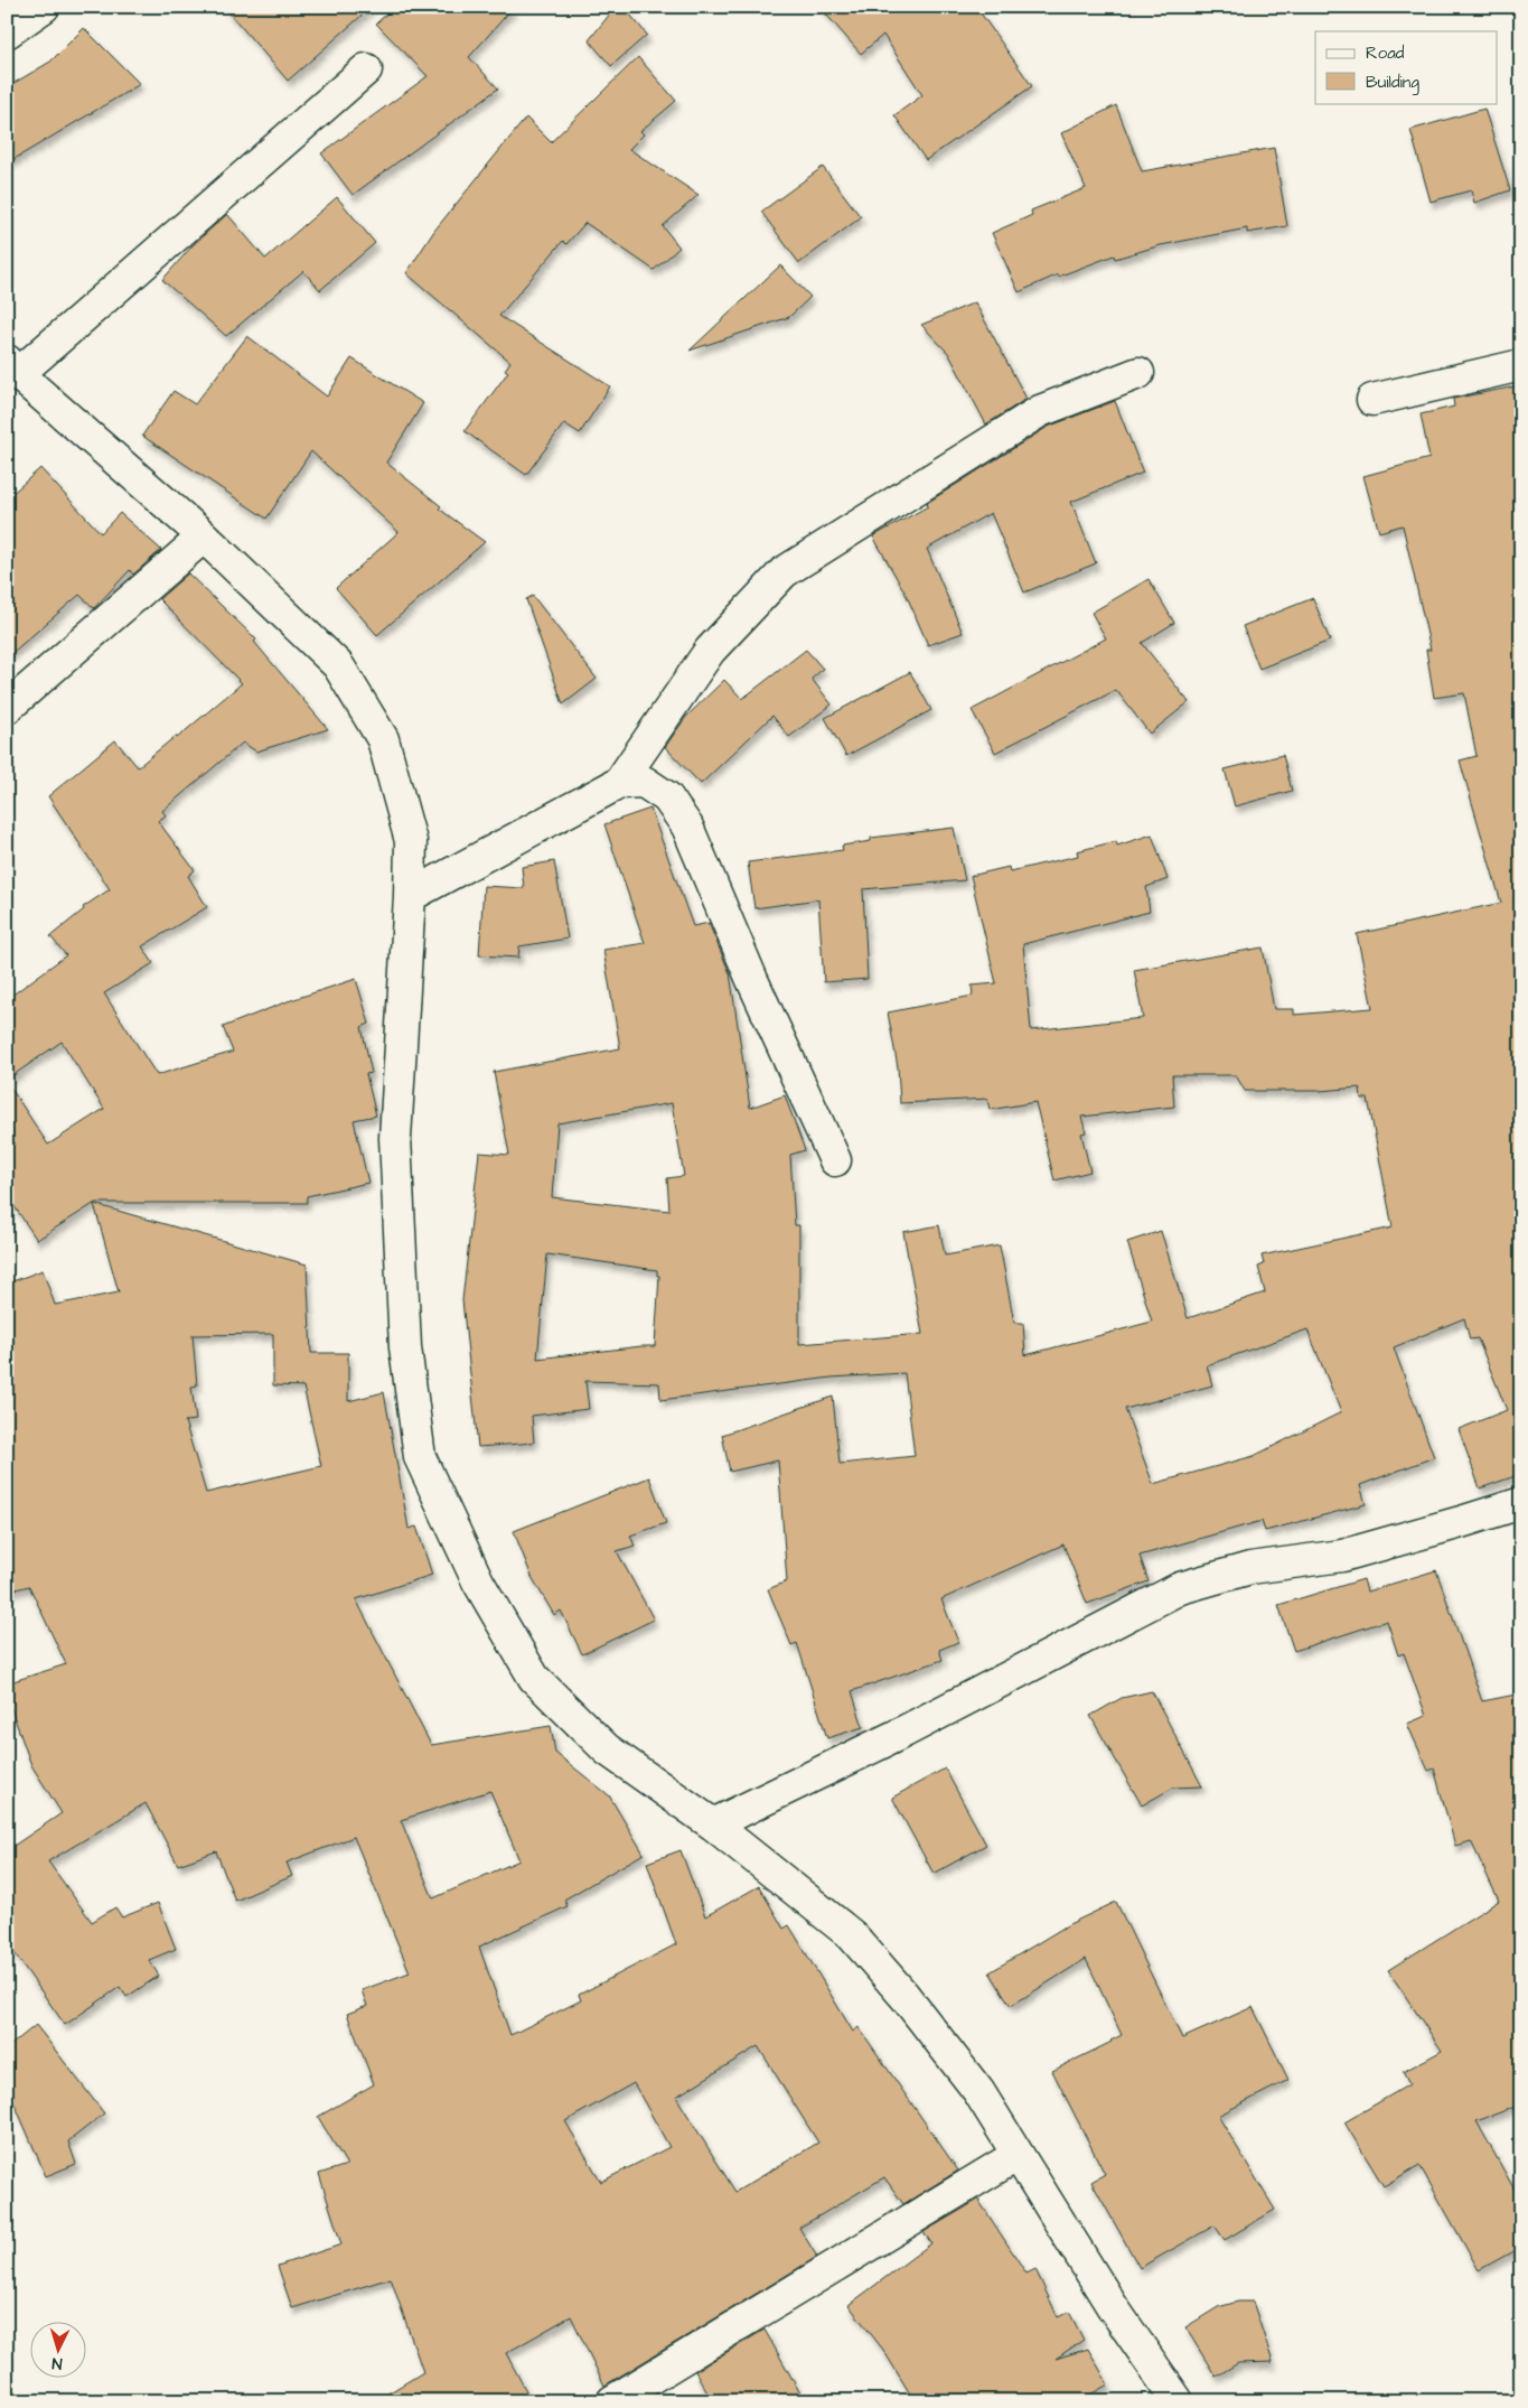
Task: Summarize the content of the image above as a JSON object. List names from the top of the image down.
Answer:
{
  "legend": ["Road", "Building"],
  "north": "bottom"
}
